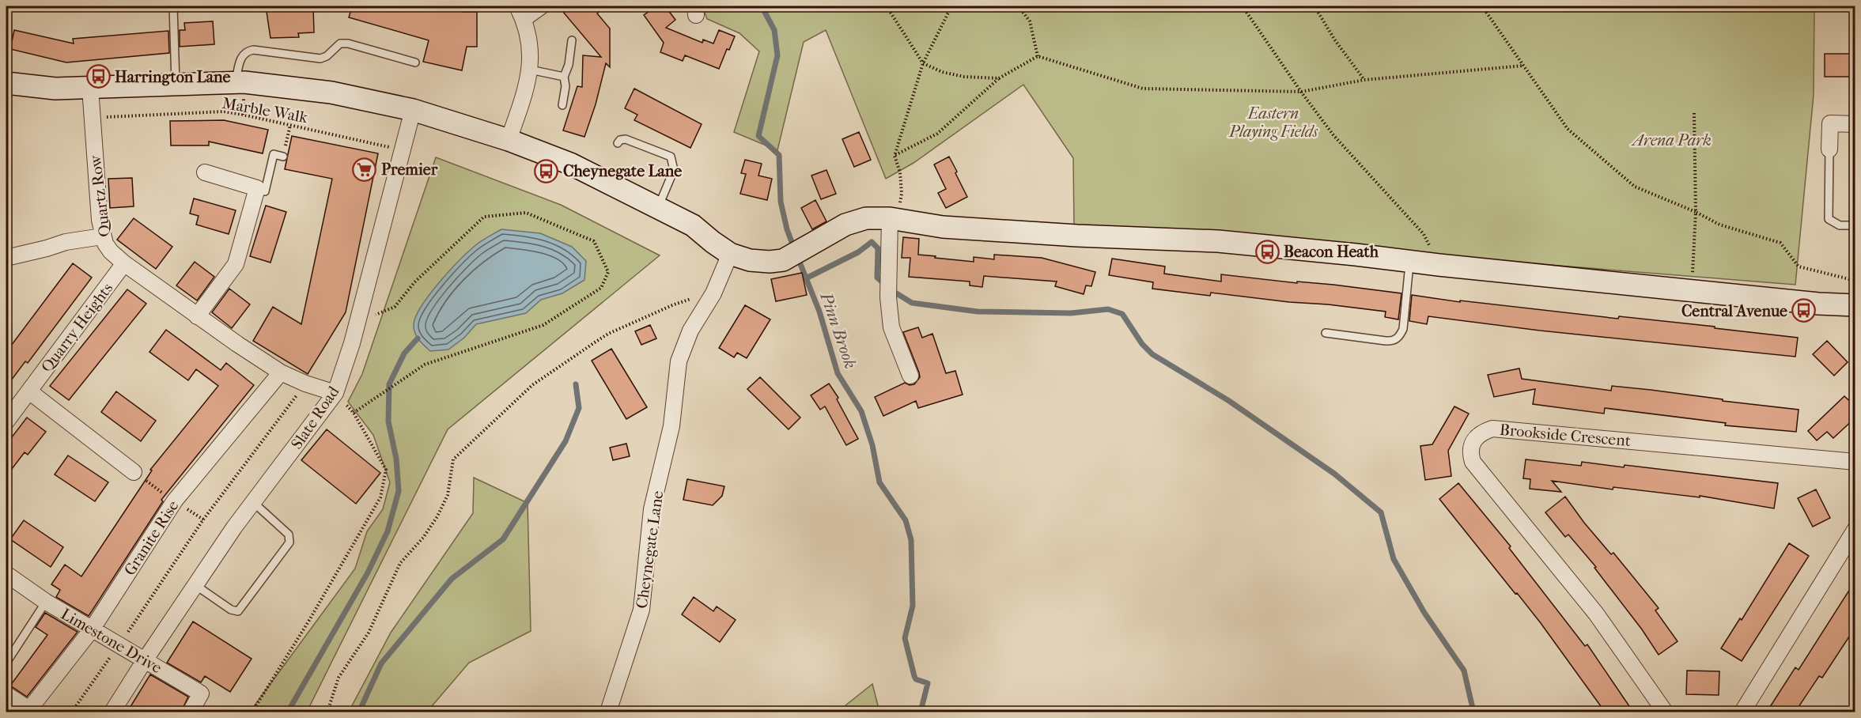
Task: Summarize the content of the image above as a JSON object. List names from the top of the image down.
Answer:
{
  "streets": {
    "street": [
      "Quartz Row",
      "Quarry Heights",
      "Slate Road",
      "Brookside Crescent",
      "Granite Rise",
      "Cheynegate Lane",
      "Limestone Drive"
    ],
    "path": ["Marble Walk"]
  },
  "crossings": [
    ["Marble Walk", "Quartz Row"],
    ["Marble Walk", "Slate Road"],
    ["Quartz Row", "Quarry Heights"],
    ["Quartz Row", "Slate Road"],
    ["Quartz Row", "Granite Rise"],
    ["Slate Road", "Limestone Drive"],
    ["Granite Rise", "Limestone Drive"]
  ],
  "water": ["Pinn Brook"],
  "parks": ["Eastern Playing Fields", "Arena Park"],
  "places": {
    "bus stop": [
      "Harrington Lane",
      "Cheynegate Lane",
      "Beacon Heath",
      "Central Avenue"
    ],
    "supermarket": ["Premier"]
  }
}
